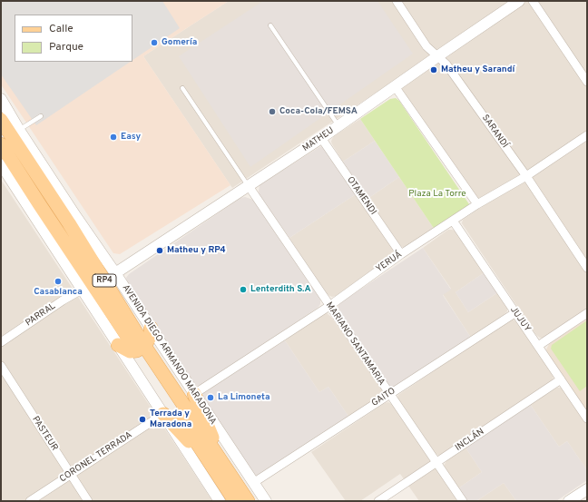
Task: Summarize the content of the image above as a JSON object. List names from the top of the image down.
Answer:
{
  "streets": {
    "main road": ["RP4", "AVENIDA DIEGO ARMANDO MARADONA"],
    "street": [
      "SARANDÍ",
      "MATHEU",
      "OTAMENDI",
      "YERUÁ",
      "PARRAL",
      "JUJUY",
      "MARIANO SANTAMARIA",
      "GAITO",
      "PASTEUR",
      "INCLÁN",
      "CORONEL TERRADA"
    ]
  },
  "crossings": [
    ["SARANDÍ", "MATHEU"],
    ["SARANDÍ", "YERUÁ"],
    ["MATHEU", "OTAMENDI"],
    ["MATHEU", "MARIANO SANTAMARIA"],
    ["MATHEU", "AVENIDA DIEGO ARMANDO MARADONA"],
    ["OTAMENDI", "YERUÁ"],
    ["YERUÁ", "JUJUY"],
    ["YERUÁ", "MARIANO SANTAMARIA"],
    ["YERUÁ", "AVENIDA DIEGO ARMANDO MARADONA"],
    ["PARRAL", "AVENIDA DIEGO ARMANDO MARADONA"],
    ["JUJUY", "GAITO"],
    ["JUJUY", "INCLÁN"],
    ["MARIANO SANTAMARIA", "GAITO"],
    ["MARIANO SANTAMARIA", "INCLÁN"],
    ["AVENIDA DIEGO ARMANDO MARADONA", "GAITO"],
    ["AVENIDA DIEGO ARMANDO MARADONA", "CORONEL TERRADA"],
    ["PASTEUR", "CORONEL TERRADA"]
  ],
  "parks": ["Plaza La Torre"],
  "places": [
    "Gomería",
    "Matheu y Sarandí",
    "Coca-Cola/FEMSA",
    "Easy",
    "Matheu y RP4",
    "Casablanca",
    "Lenterdith S.A",
    "La Limoneta",
    "Terrada y Maradona"
  ],
  "legend": ["Calle", "Parque"]
}
